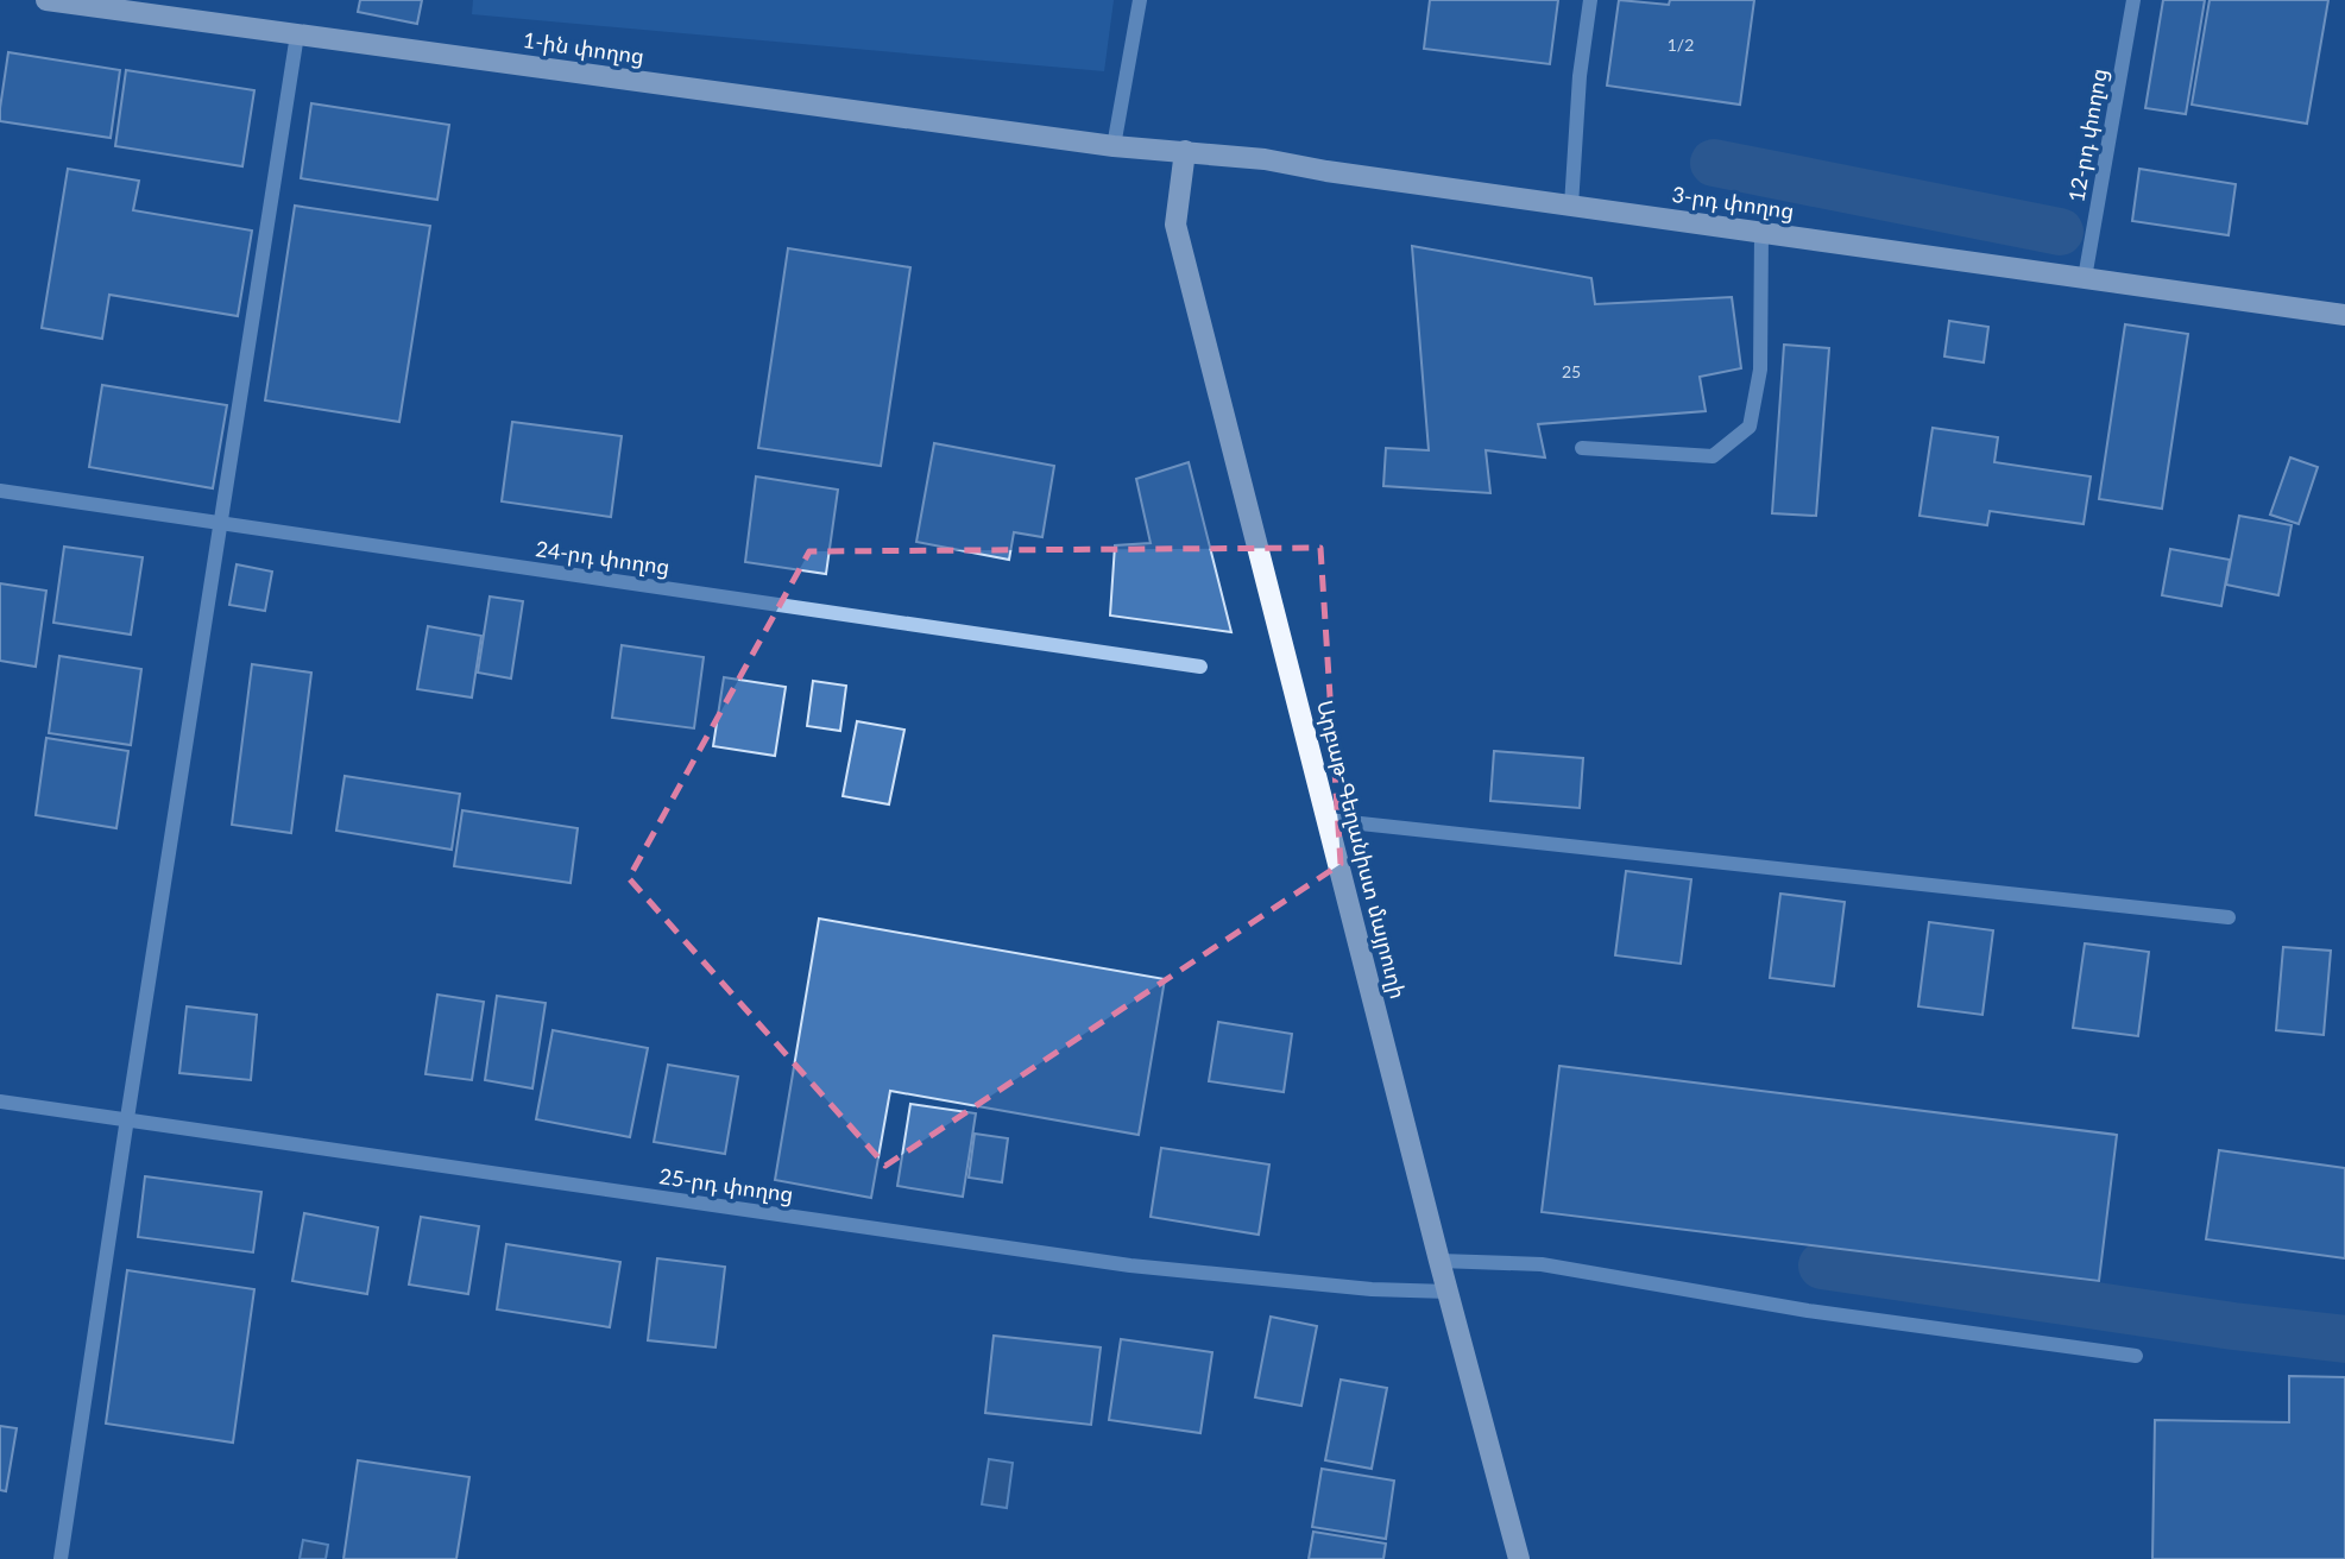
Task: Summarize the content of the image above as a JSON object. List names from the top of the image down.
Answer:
{
  "streets": {
    "main road": ["1-ին փողոց", "3-րդ փողոց", "Արբաթ-Գեղանիստ մայրուղի"],
    "street": ["12-րդ փողոց", "24-րդ փողոց", "25-րդ փողոց"]
  },
  "crossings": [
    ["1-ին փողոց", "3-րդ փողոց"],
    ["12-րդ փողոց", "3-րդ փողոց"],
    ["3-րդ փողոց", "Արբաթ-Գեղանիստ մայրուղի"],
    ["Արբաթ-Գեղանիստ մայրուղի", "25-րդ փողոց"]
  ],
  "house_numbers": ["1/2", "25"]
}
